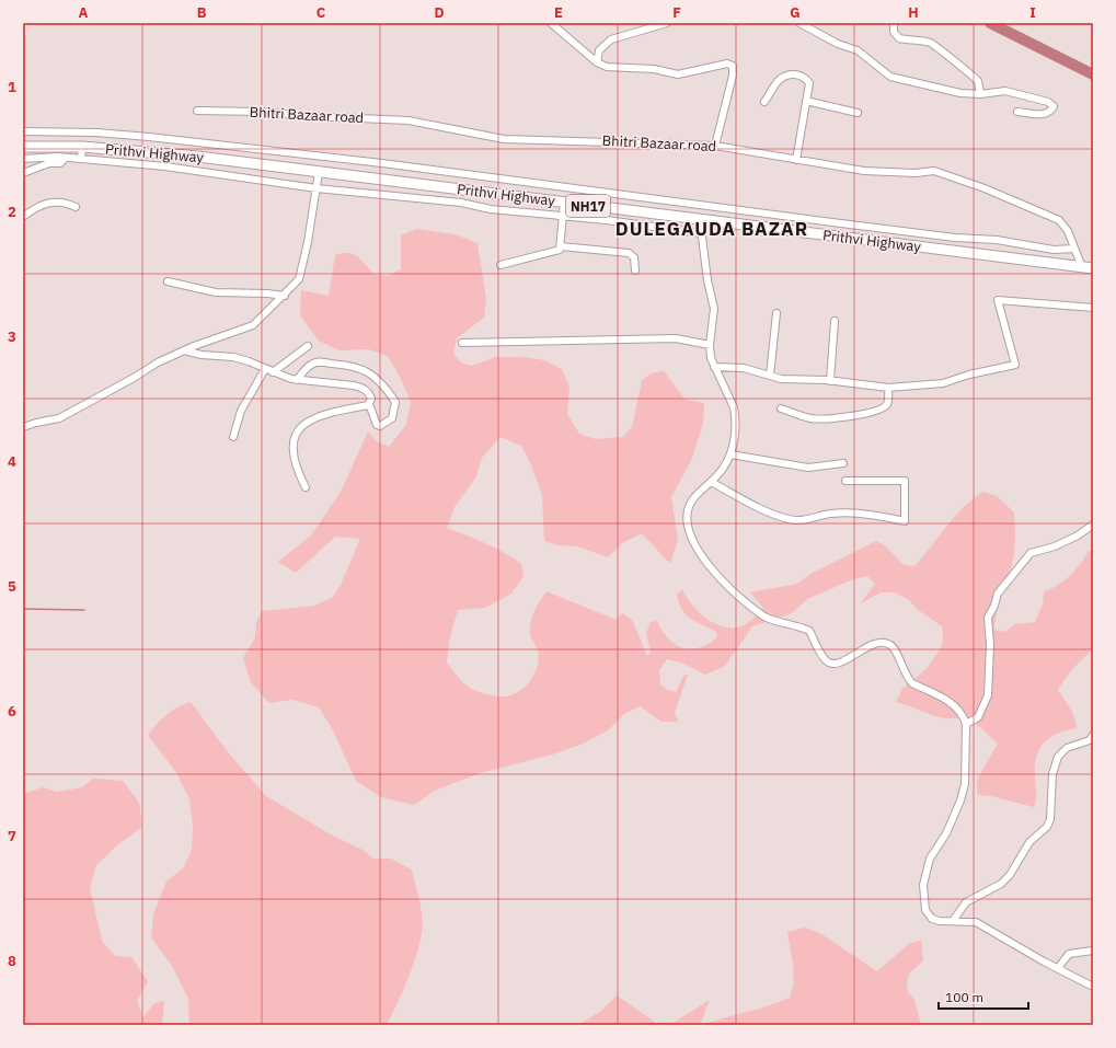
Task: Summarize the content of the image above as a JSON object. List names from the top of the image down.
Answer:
{
  "streets": {
    "highway": ["Prithvi Highway", "NH17"],
    "street": ["Bhitri Bazaar road"]
  },
  "crossings": [
    ["Bhitri Bazaar road", "Prithvi Highway"]
  ],
  "districts": ["DULEGAUDA BAZAR"],
  "scale_bar": "100 m",
  "grid": {
    "columns": [
      "A",
      "B",
      "C",
      "D",
      "E",
      "F",
      "G",
      "H",
      "I"
    ],
    "rows": [
      "1",
      "2",
      "3",
      "4",
      "5",
      "6",
      "7",
      "8"
    ]
  }
}
